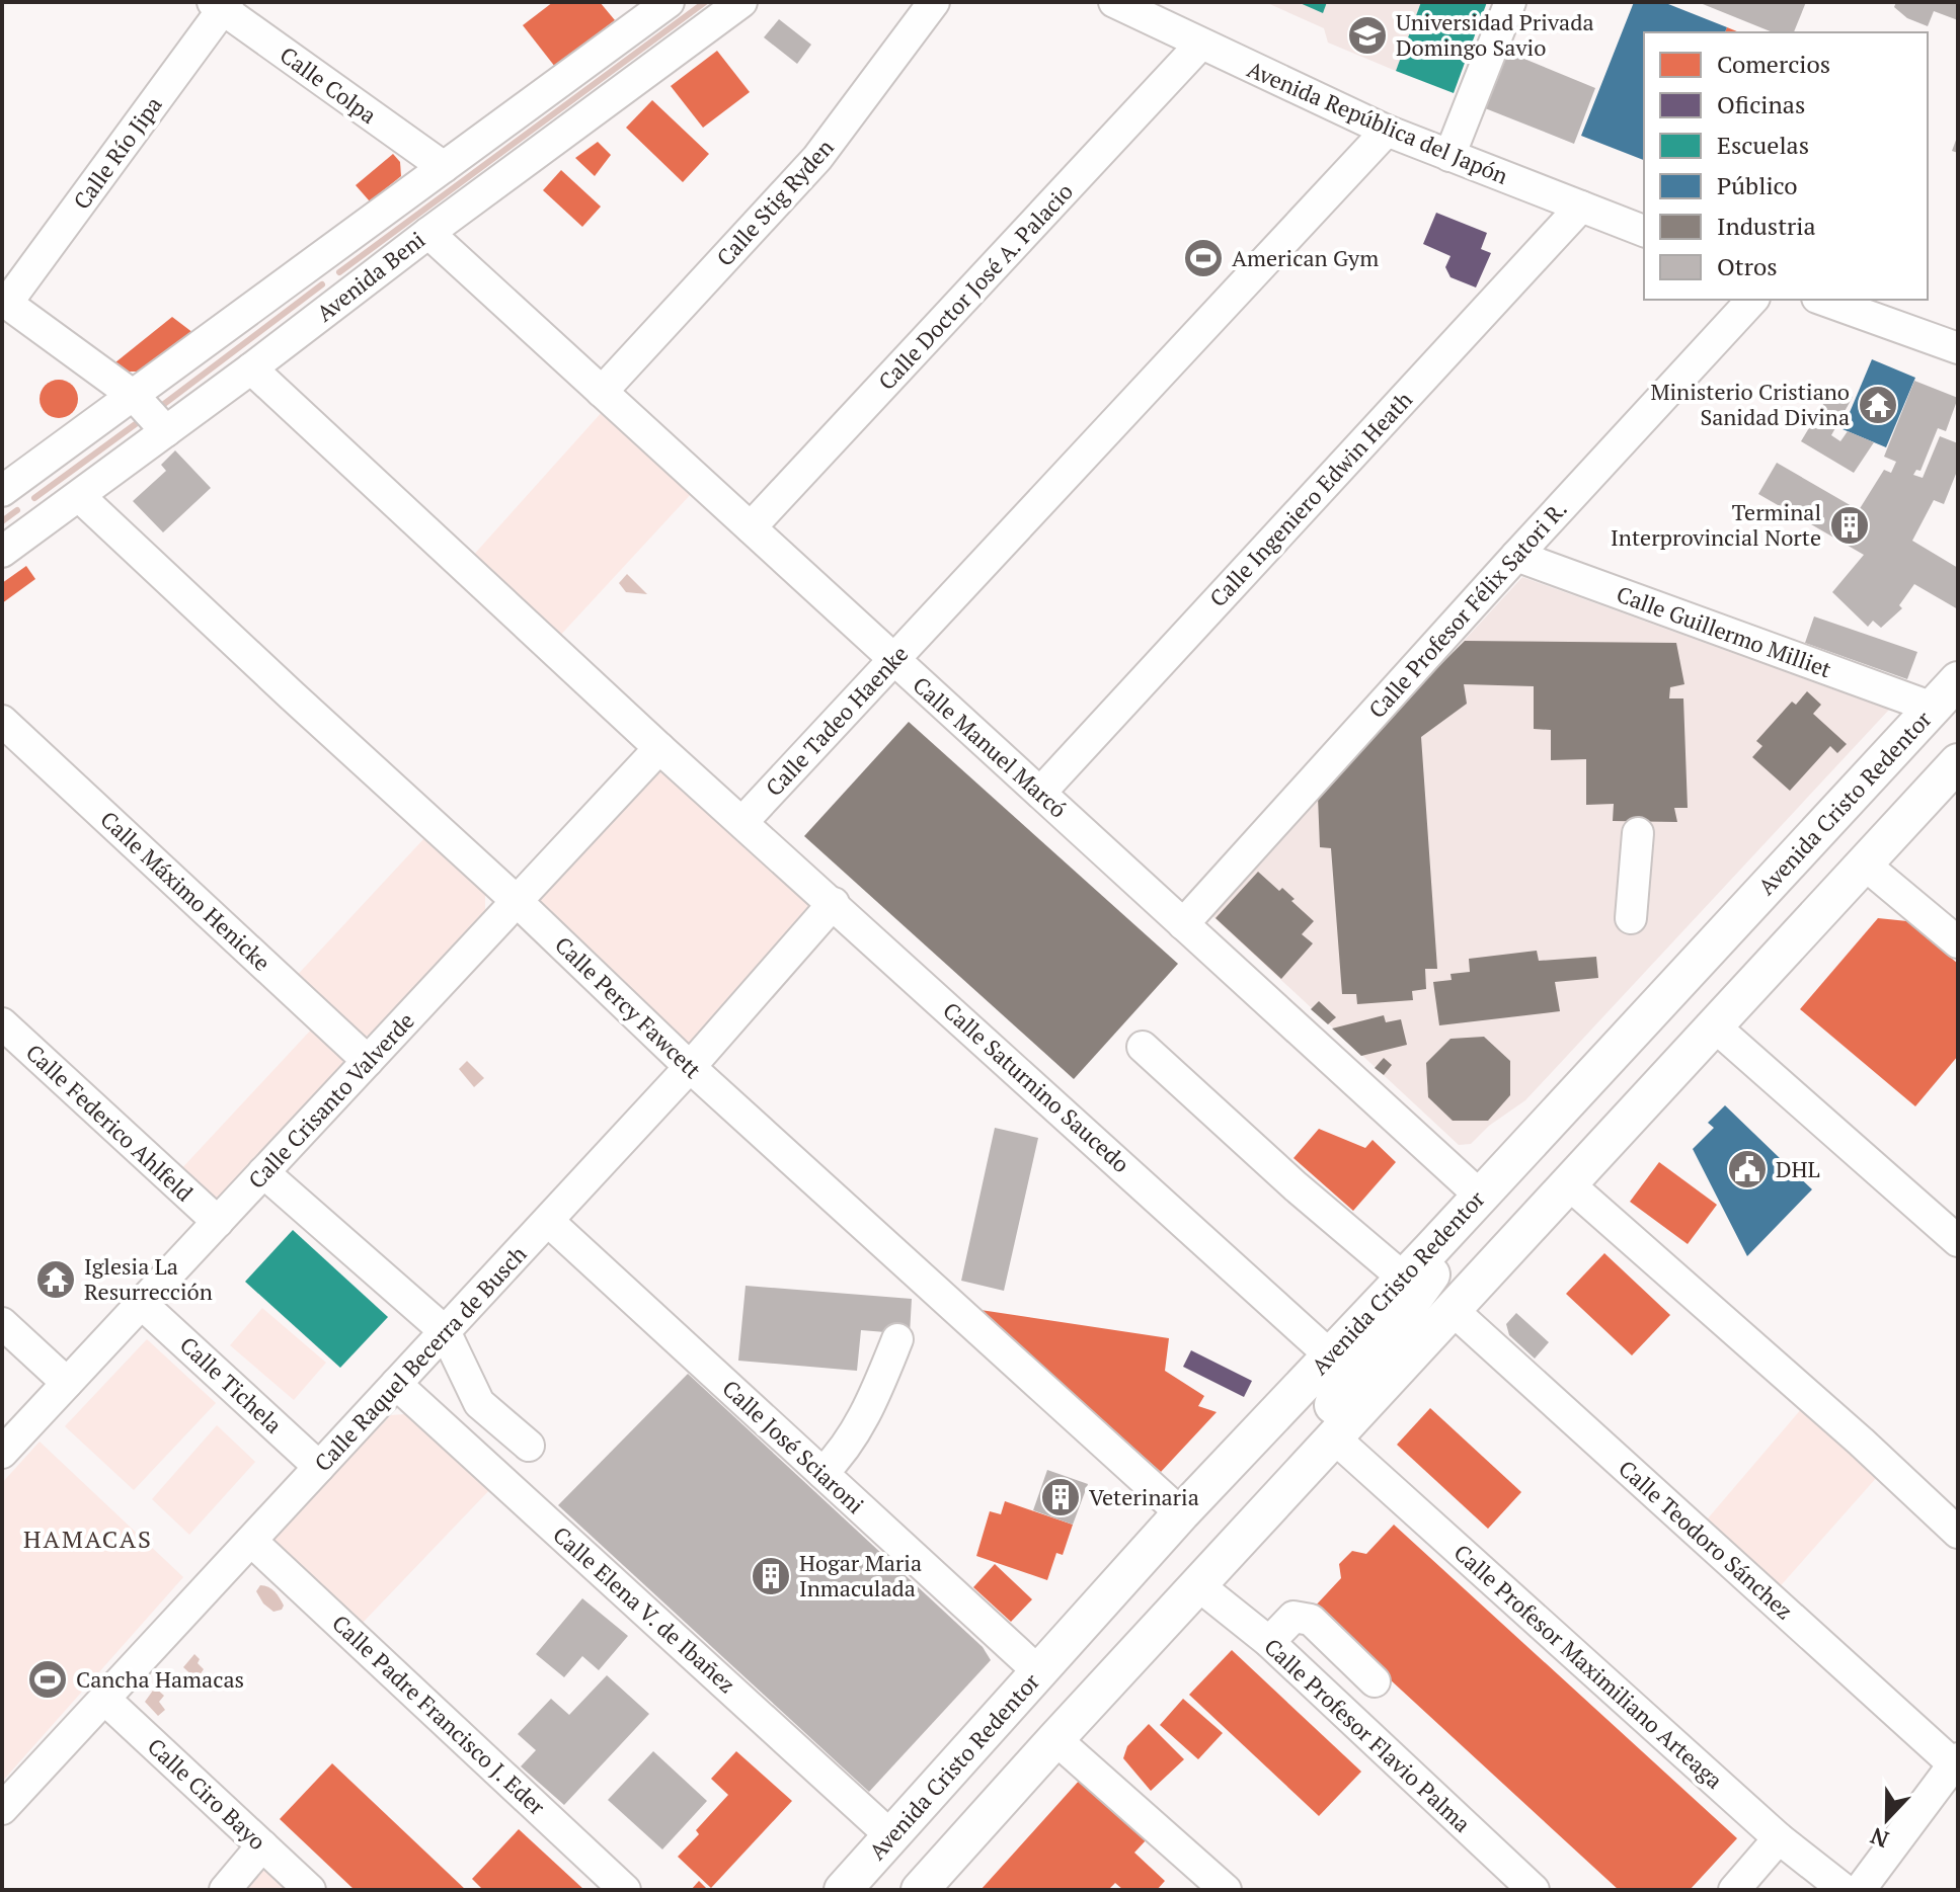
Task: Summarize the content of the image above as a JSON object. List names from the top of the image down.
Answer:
{
  "streets": {
    "main road": ["Avenida Cristo Redentor"],
    "street": [
      "Calle Colpa",
      "Avenida República del Japón",
      "Calle Río Jipa",
      "Calle Stig Ryden",
      "Avenida Beni",
      "Calle Doctor José A. Palacio",
      "Calle Ingeniero Edwin Heath",
      "Calle Profesor Félix Satori R.",
      "Calle Guillermo Milliet",
      "Calle Tadeo Haenke",
      "Calle Manuel Marcó",
      "Calle Máximo Henicke",
      "Calle Percy Fawcett",
      "Calle Saturnino Saucedo",
      "Calle Crisanto Valverde",
      "Calle Federico Ahlfeld",
      "Calle Raquel Becerra de Busch",
      "Calle Tichela",
      "Calle José Sciaroni",
      "Calle Teodoro Sánchez",
      "Calle Elena V. de Ibañez",
      "Calle Profesor Maximiliano Arteaga",
      "Calle Padre Francisco J. Eder",
      "Calle Profesor Flavio Palma",
      "Calle Ciro Bayo"
    ]
  },
  "crossings": [
    ["Calle Colpa", "Calle Río Jipa"],
    ["Calle Colpa", "Avenida Beni"],
    ["Avenida República del Japón", "Calle Doctor José A. Palacio"],
    ["Avenida República del Japón", "Calle Ingeniero Edwin Heath"],
    ["Avenida República del Japón", "Calle Tadeo Haenke"],
    ["Calle Stig Ryden", "Calle Manuel Marcó"],
    ["Avenida Beni", "Calle Manuel Marcó"],
    ["Avenida Beni", "Calle Percy Fawcett"],
    ["Calle Doctor José A. Palacio", "Calle Manuel Marcó"],
    ["Calle Ingeniero Edwin Heath", "Calle Manuel Marcó"],
    ["Calle Profesor Félix Satori R.", "Calle Guillermo Milliet"],
    ["Calle Profesor Félix Satori R.", "Calle Manuel Marcó"],
    ["Calle Guillermo Milliet", "Avenida Cristo Redentor"],
    ["Calle Tadeo Haenke", "Calle Manuel Marcó"],
    ["Calle Tadeo Haenke", "Calle Saturnino Saucedo"],
    ["Calle Manuel Marcó", "Avenida Cristo Redentor"],
    ["Avenida Cristo Redentor", "Calle Percy Fawcett"],
    ["Avenida Cristo Redentor", "Calle Saturnino Saucedo"],
    ["Avenida Cristo Redentor", "Calle José Sciaroni"],
    ["Avenida Cristo Redentor", "Calle Elena V. de Ibañez"],
    ["Calle Máximo Henicke", "Calle Crisanto Valverde"],
    ["Calle Percy Fawcett", "Calle Crisanto Valverde"],
    ["Calle Percy Fawcett", "Calle Raquel Becerra de Busch"],
    ["Calle Saturnino Saucedo", "Calle Raquel Becerra de Busch"],
    ["Calle Crisanto Valverde", "Calle Federico Ahlfeld"],
    ["Calle Crisanto Valverde", "Calle Tichela"],
    ["Calle Raquel Becerra de Busch", "Calle Tichela"],
    ["Calle Raquel Becerra de Busch", "Calle José Sciaroni"],
    ["Calle Raquel Becerra de Busch", "Calle Elena V. de Ibañez"],
    ["Calle Raquel Becerra de Busch", "Calle Padre Francisco J. Eder"],
    ["Calle Raquel Becerra de Busch", "Calle Ciro Bayo"]
  ],
  "districts": ["HAMACAS"],
  "places": {
    "school or university": ["Universidad Privada Domingo Savio"],
    "sports": ["American Gym", "Cancha Hamacas"],
    "temple": ["Ministerio Cristiano Sanidad Divina", "Iglesia La Resurrección"],
    "building": ["Terminal Interprovincial Norte", "Veterinaria", "Hogar Maria Inmaculada"],
    "public building": ["DHL"]
  },
  "legend": [
    "Comercios",
    "Oficinas",
    "Escuelas",
    "Público",
    "Industria",
    "Otros"
  ],
  "north": "bottom"
}
